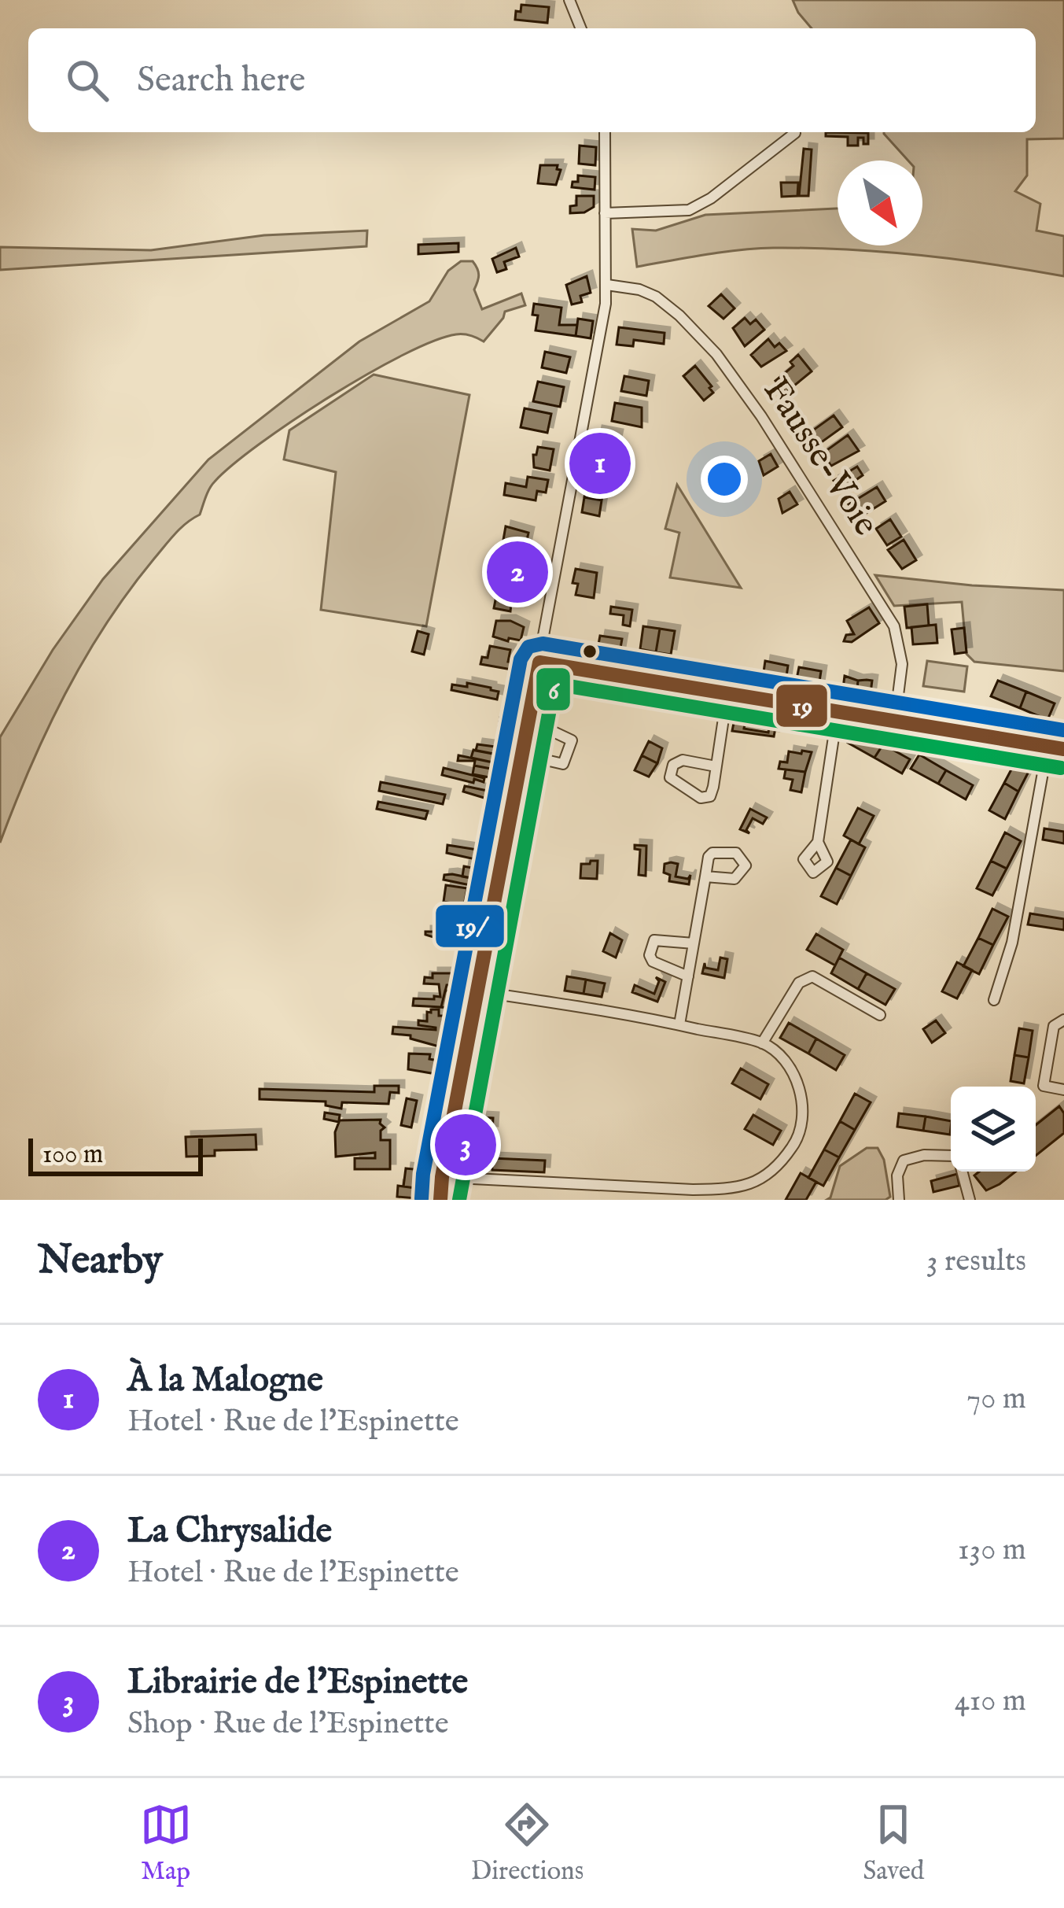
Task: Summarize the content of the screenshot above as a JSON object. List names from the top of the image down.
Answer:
{
  "streets": {
    "street": ["Fausse-Voie"]
  },
  "lines": ["transit line 19/", "transit line 19", "transit line 6"],
  "scale_bar": "100 m",
  "north": "bottom right",
  "page": {
    "search": "Search here",
    "pins": ["1", "2", "3"],
    "scale": "100 m",
    "heading": ["Nearby", "3 results"],
    "list": [
      {
        "mark": "1",
        "name": "À la Malogne",
        "note": "Hotel · Rue de l'Espinette",
        "value": "70 m"
      },
      {
        "mark": "2",
        "name": "La Chrysalide",
        "note": "Hotel · Rue de l'Espinette",
        "value": "130 m"
      },
      {
        "mark": "3",
        "name": "Librairie de l'Espinette",
        "note": "Shop · Rue de l'Espinette",
        "value": "410 m"
      }
    ],
    "nav": ["Map", "Directions", "Saved"]
  }
}
